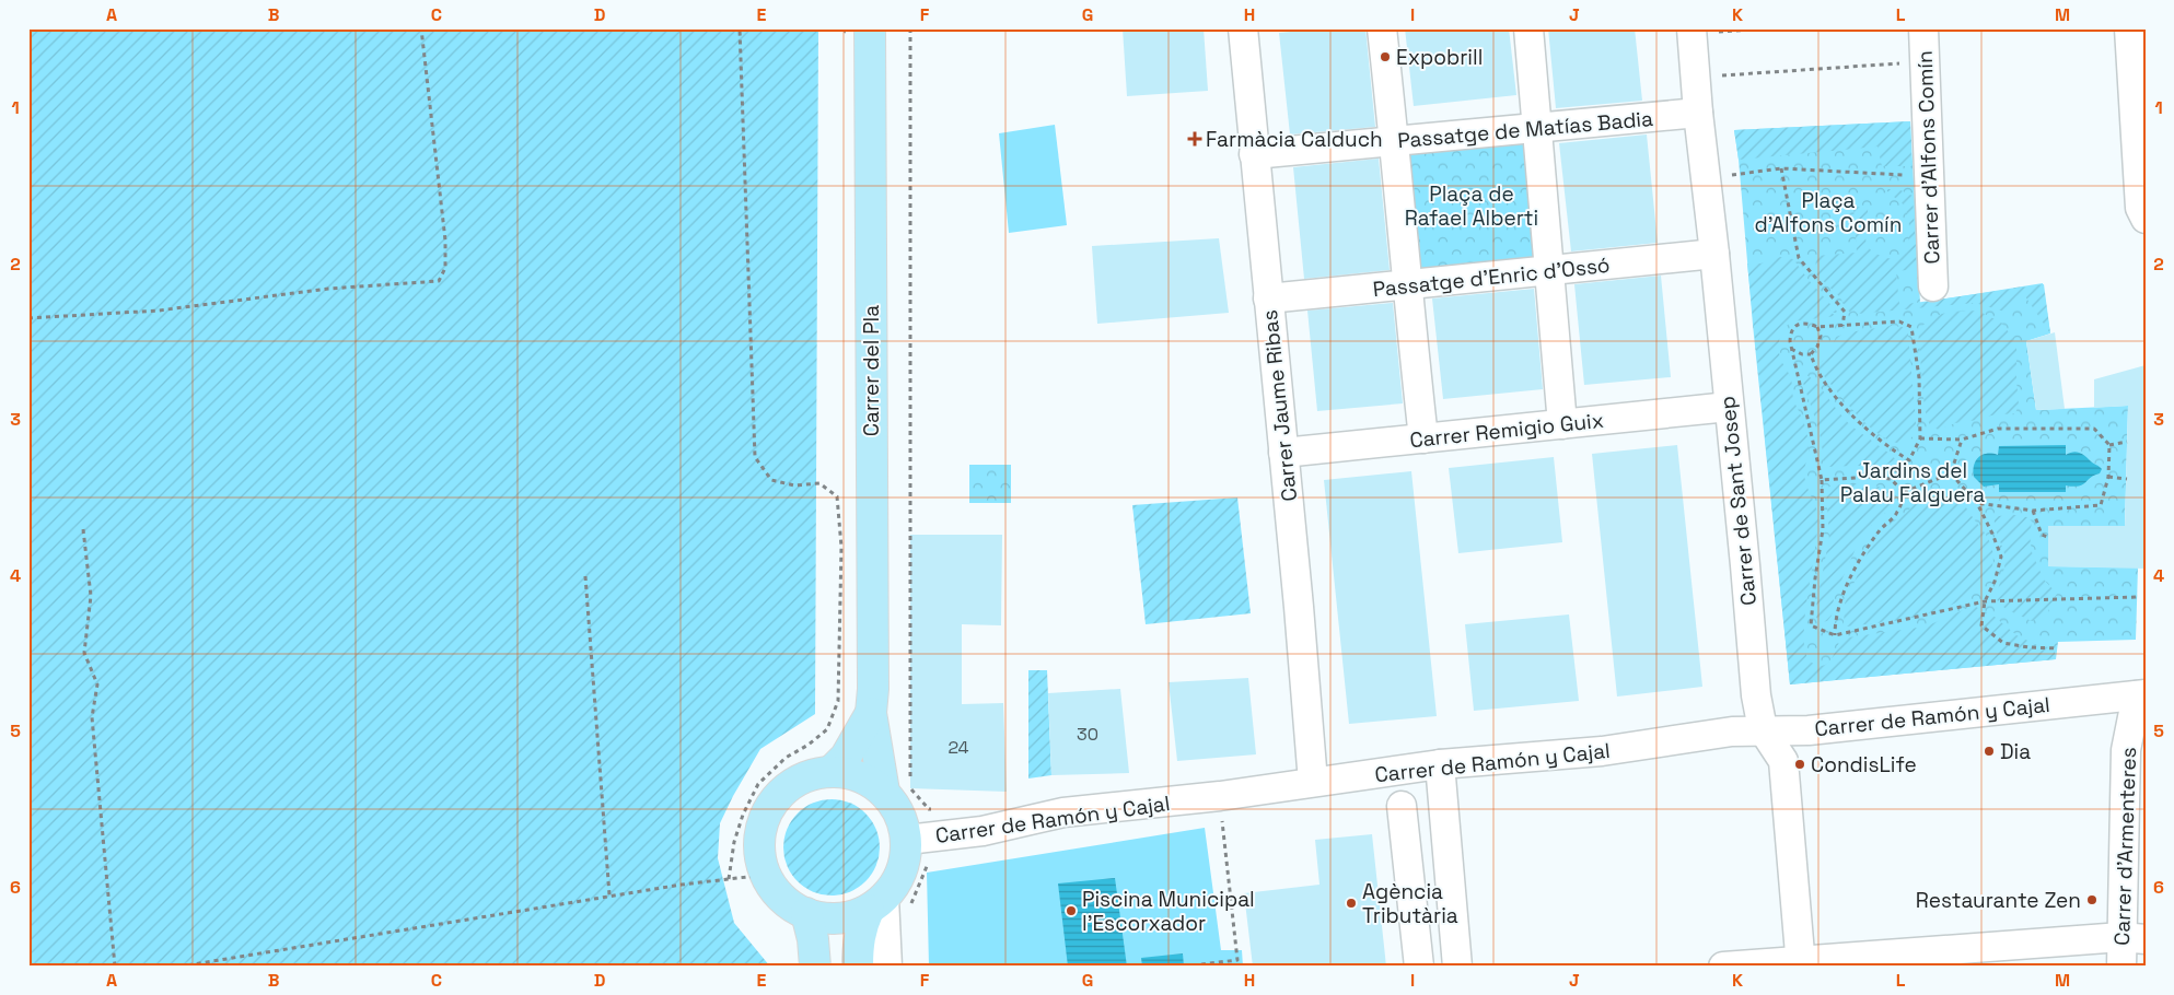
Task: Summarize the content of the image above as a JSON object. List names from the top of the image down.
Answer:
{
  "streets": {
    "main road": ["Carrer del Pla"],
    "street": [
      "Passatge de Matías Badia",
      "Carrer d'Alfons Comín",
      "Passatge d'Enric d'Ossó",
      "Carrer Jaume Ribas",
      "Carrer Remigio Guix",
      "Carrer de Sant Josep",
      "Carrer de Ramón y Cajal",
      "Carrer d'Armenteres"
    ]
  },
  "crossings": [
    ["Passatge de Matías Badia", "Carrer Jaume Ribas"],
    ["Passatge de Matías Badia", "Carrer de Sant Josep"],
    ["Passatge d'Enric d'Ossó", "Carrer Jaume Ribas"],
    ["Passatge d'Enric d'Ossó", "Carrer de Sant Josep"],
    ["Carrer del Pla", "Carrer de Ramón y Cajal"],
    ["Carrer Jaume Ribas", "Carrer Remigio Guix"],
    ["Carrer Jaume Ribas", "Carrer de Ramón y Cajal"],
    ["Carrer Remigio Guix", "Carrer de Sant Josep"],
    ["Carrer de Sant Josep", "Carrer de Ramón y Cajal"],
    ["Carrer de Ramón y Cajal", "Carrer d'Armenteres"]
  ],
  "parks": ["Plaça de Rafael Alberti", "Plaça d'Alfons Comín", "Jardins del Palau Falguera"],
  "places": {
    "other": [
      "Expobrill",
      "Dia",
      "CondisLife",
      "Restaurante Zen",
      "Agència Tributària",
      "Piscina Municipal l'Escorxador"
    ],
    "health": ["Farmàcia Calduch"]
  },
  "house_numbers": ["30", "24"],
  "grid": {
    "columns": [
      "A",
      "B",
      "C",
      "D",
      "E",
      "F",
      "G",
      "H",
      "I",
      "J",
      "K",
      "L",
      "M"
    ],
    "rows": [
      "1",
      "2",
      "3",
      "4",
      "5",
      "6"
    ]
  }
}
